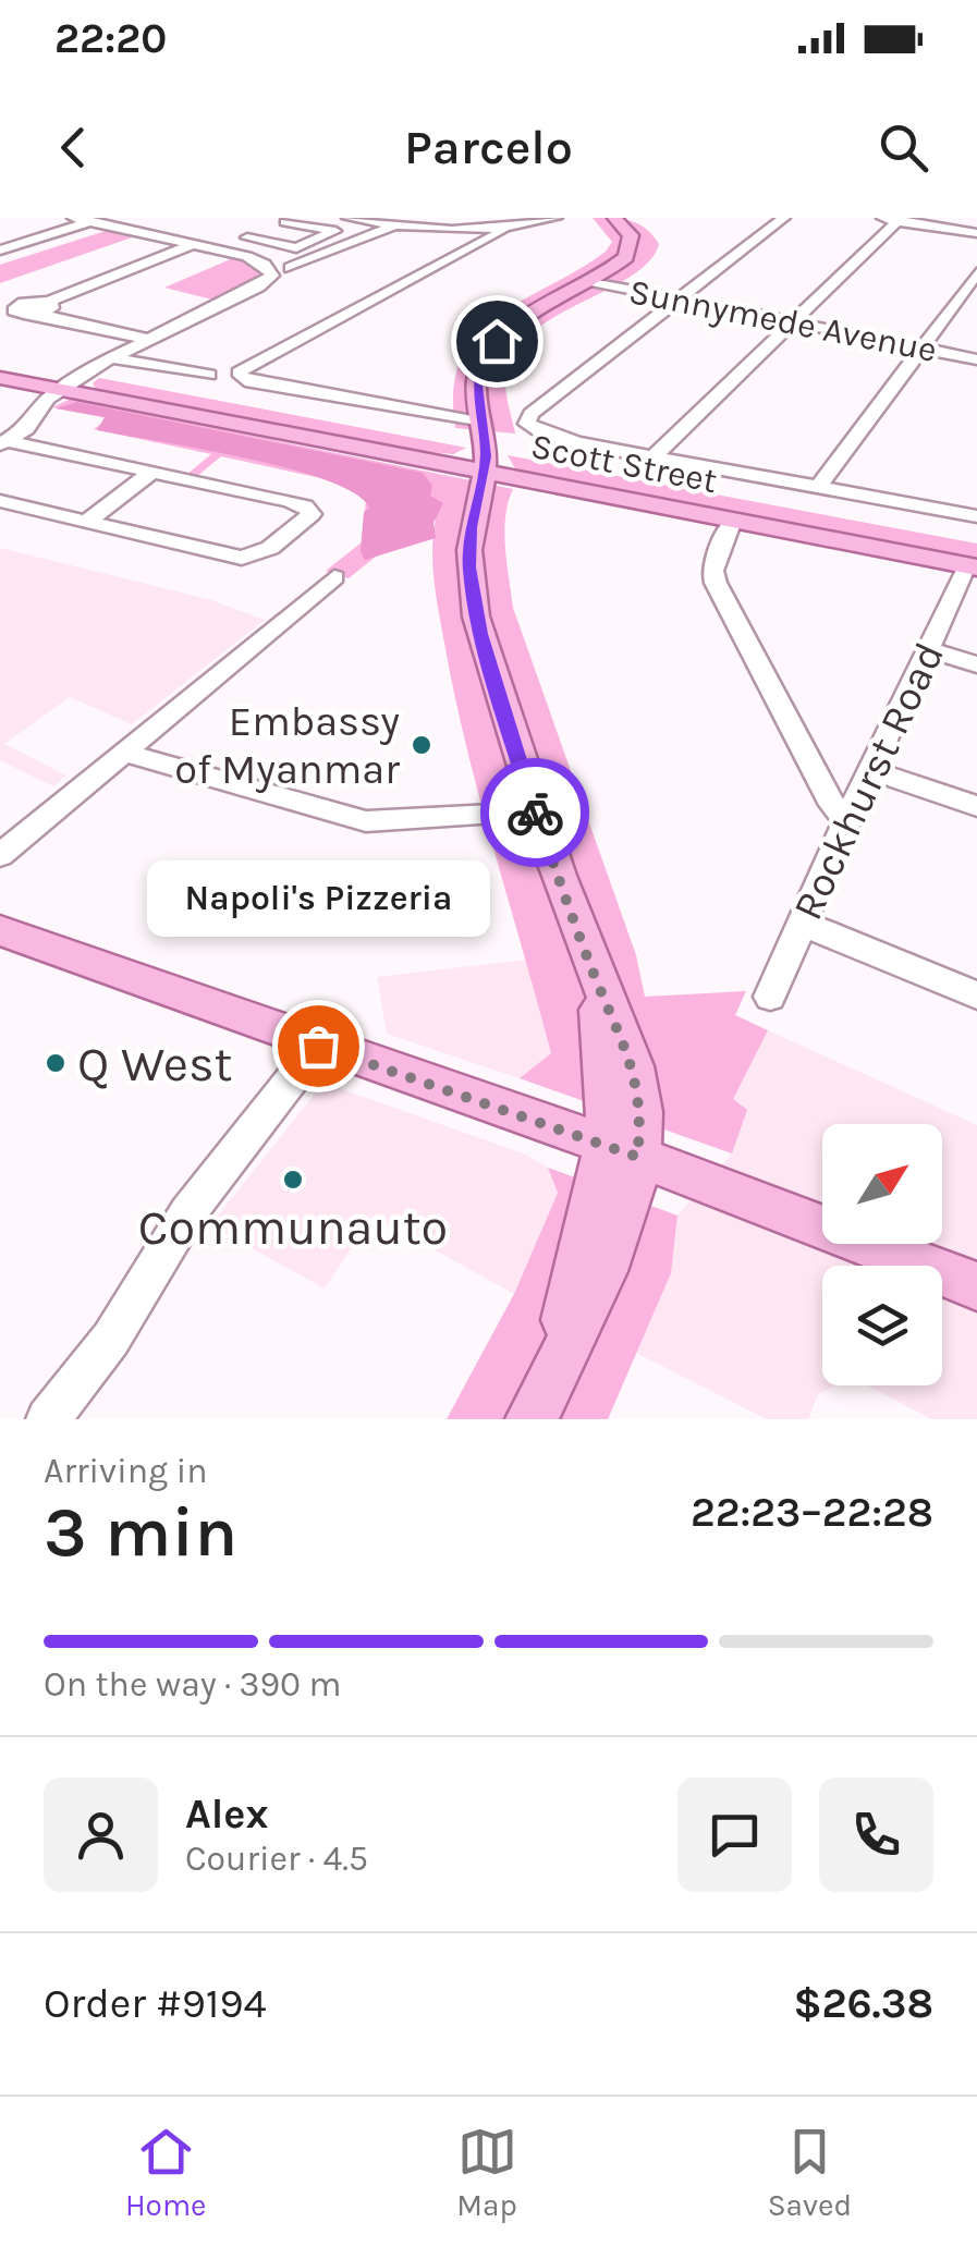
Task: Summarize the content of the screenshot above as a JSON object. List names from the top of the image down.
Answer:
{
  "streets": {
    "main road": ["Scott Street"],
    "street": ["Sunnymede Avenue", "Rockhurst Road"]
  },
  "crossings": [
    ["Scott Street", "Rockhurst Road"]
  ],
  "places": [
    "Embassy of Myanmar",
    "Napoli's Pizzeria",
    "Q West",
    "Communauto"
  ],
  "north": "top right",
  "page": {
    "status": "22:20",
    "header": "Parcelo",
    "bubble": "Napoli's Pizzeria",
    "heading": ["3 min", "Arriving in", "22:23–22:28"],
    "panel": [
      "Alex",
      "Courier · 4.5",
      "Order #9194",
      "$26.38"
    ],
    "bar": "On the way · 390 m",
    "tabs": ["Home", "Map", "Saved"]
  }
}
